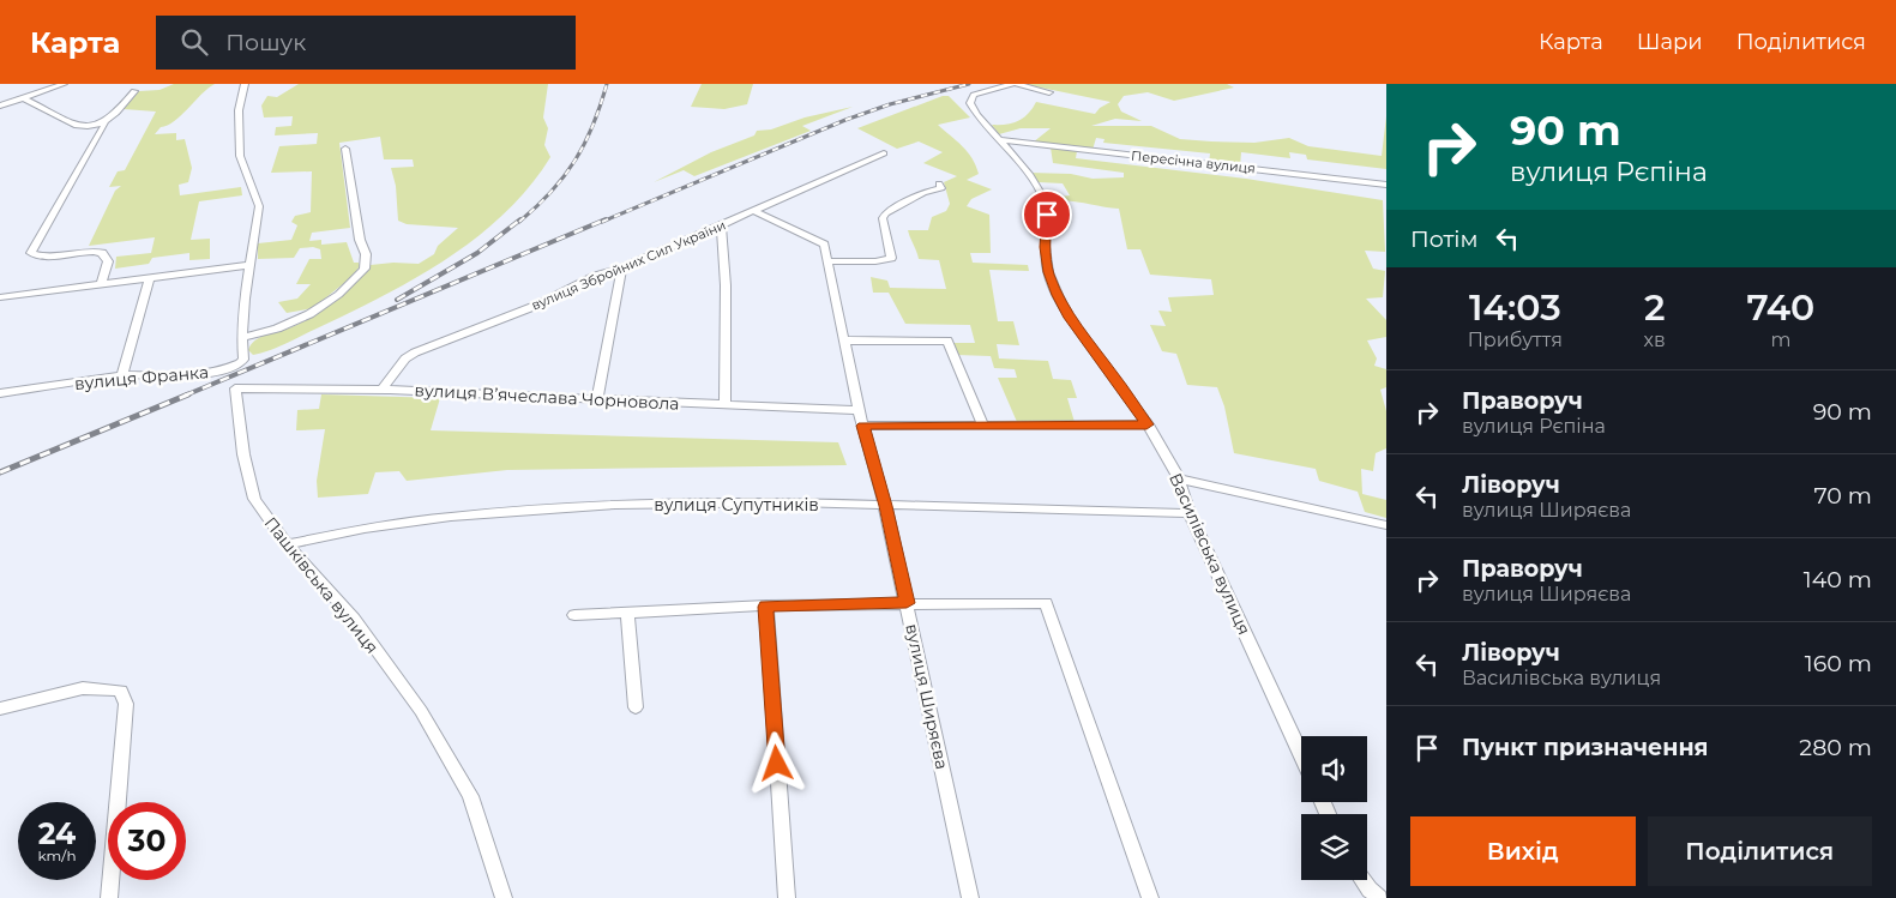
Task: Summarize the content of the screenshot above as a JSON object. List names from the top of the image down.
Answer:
{
  "streets": {
    "street": [
      "Пересічна вулиця",
      "вулиця Збройних Сил України",
      "вулиця Франка",
      "вулиця Вʼячеслава Чорновола",
      "вулиця Супутників",
      "Василівська вулиця",
      "Пашківська вулиця",
      "вулиця Ширяєва"
    ]
  },
  "crossings": [
    ["Пересічна вулиця", "Василівська вулиця"],
    ["вулиця Збройних Сил України", "вулиця Вʼячеслава Чорновола"],
    ["вулиця Збройних Сил України", "вулиця Ширяєва"],
    ["вулиця Вʼячеслава Чорновола", "Пашківська вулиця"],
    ["вулиця Вʼячеслава Чорновола", "вулиця Ширяєва"],
    ["вулиця Супутників", "Василівська вулиця"],
    ["вулиця Супутників", "Пашківська вулиця"],
    ["вулиця Супутників", "вулиця Ширяєва"]
  ],
  "page": {
    "header": "Карта",
    "search": "Пошук",
    "nav": ["Карта", "Шари", "Поділитися"],
    "turn": ["90 m", "вулиця Рєпіна"],
    "then": "Потім",
    "eta": [
      "14:03",
      "Прибуття",
      "2",
      "хв",
      "740",
      "m"
    ],
    "list": [
      {
        "name": "Праворуч",
        "note": "вулиця Рєпіна",
        "value": "90 m"
      },
      {
        "name": "Ліворуч",
        "note": "вулиця Ширяєва",
        "value": "70 m"
      },
      {
        "name": "Праворуч",
        "note": "вулиця Ширяєва",
        "value": "140 m"
      },
      {
        "name": "Ліворуч",
        "note": "Василівська вулиця",
        "value": "160 m"
      },
      {
        "name": "Пункт призначення",
        "value": "280 m"
      }
    ],
    "speed": "24 km/h",
    "limit": "30",
    "buttons": ["Вихід", "Поділитися"]
  }
}
